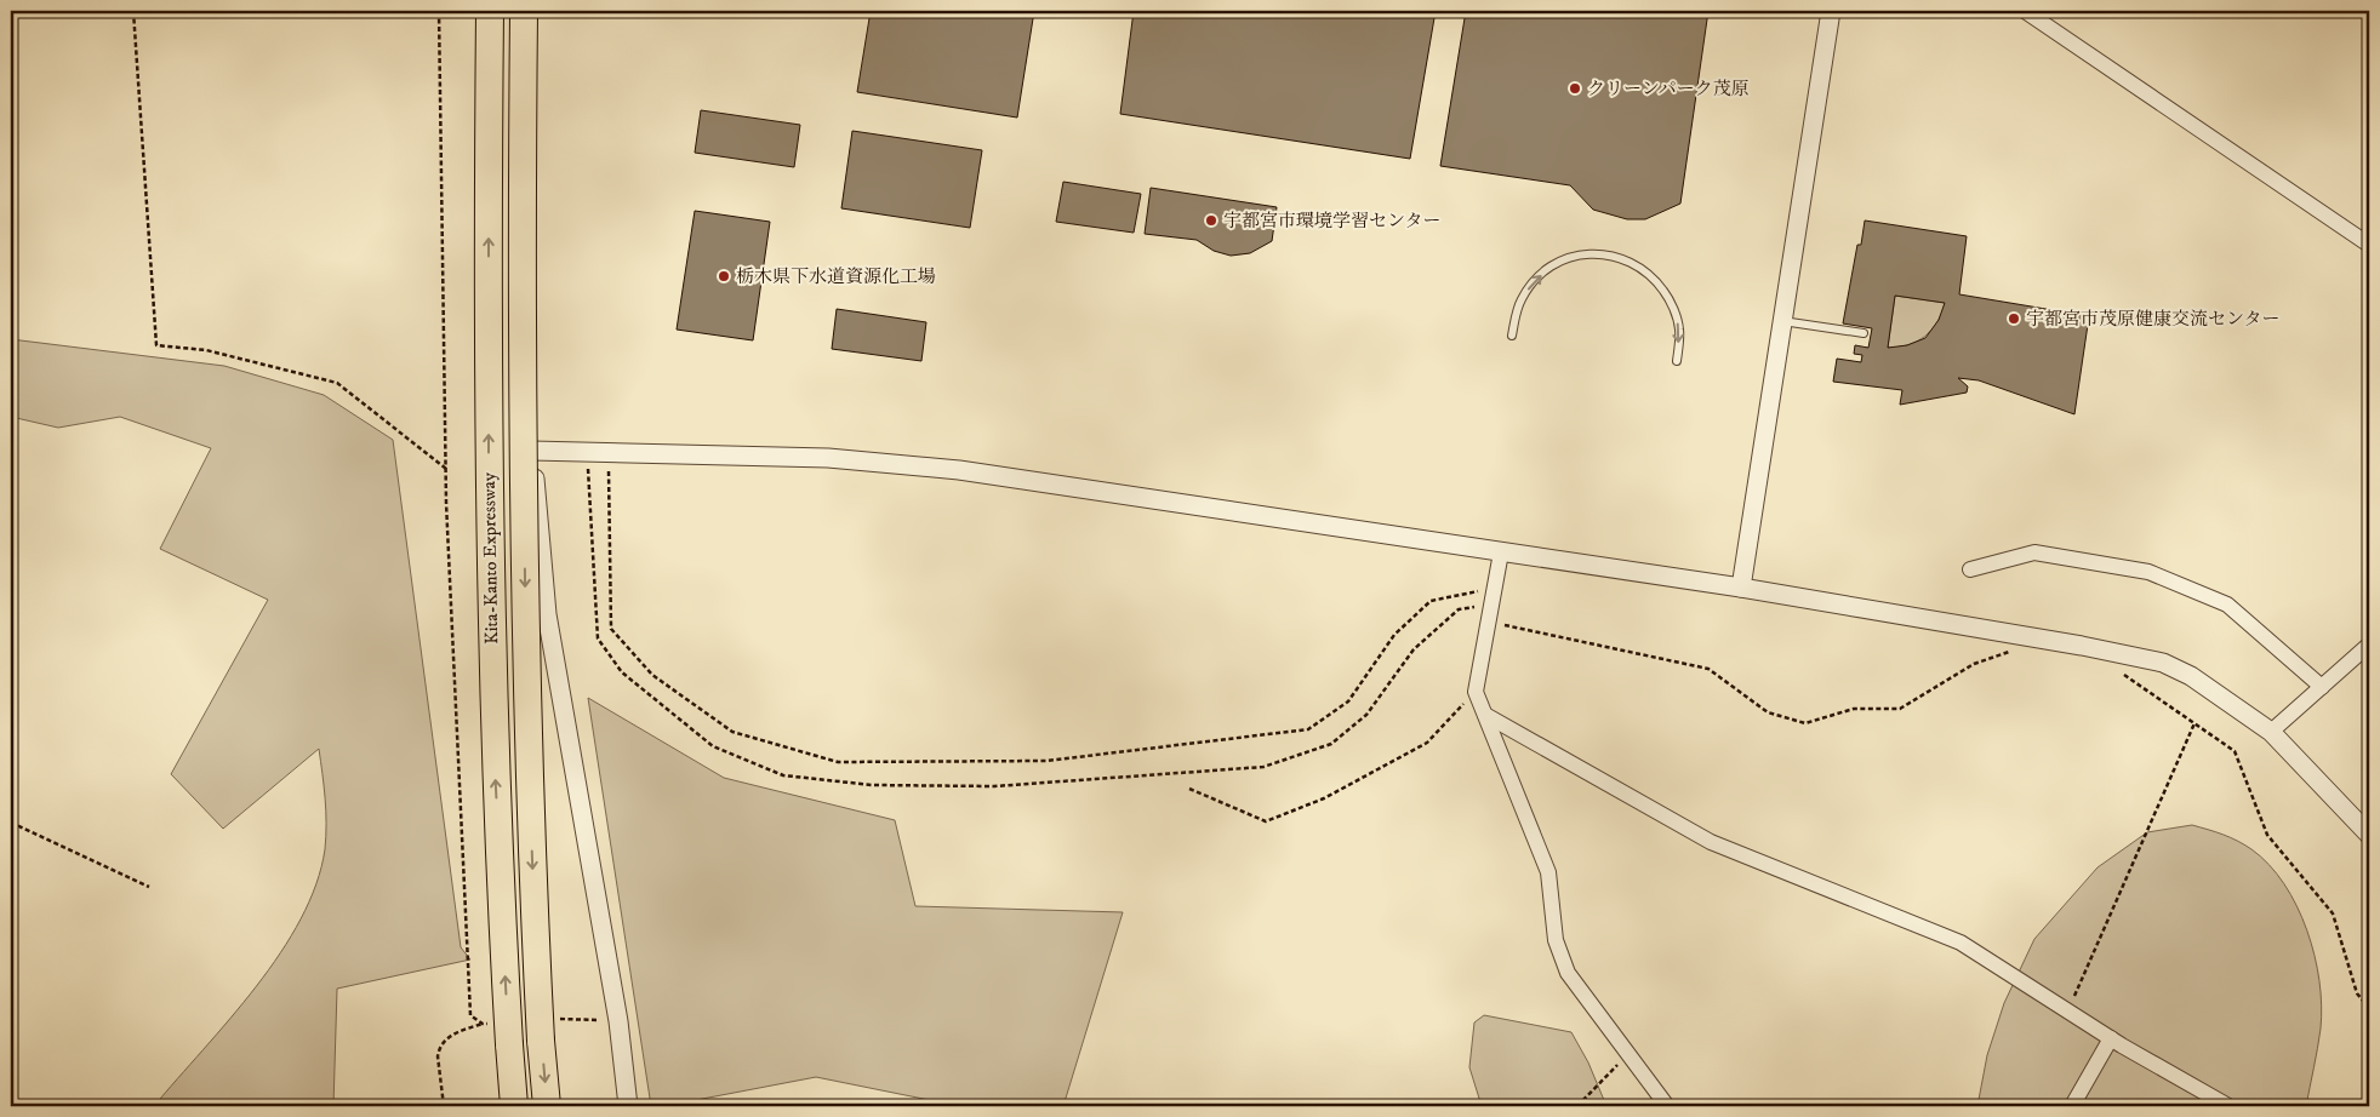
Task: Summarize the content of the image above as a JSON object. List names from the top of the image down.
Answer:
{
  "streets": {
    "highway": ["Kita-Kanto Expressway"]
  },
  "places": [
    "クリーンパーク茂原",
    "宇都宮市環境学習センター",
    "栃木県下水道資源化工場",
    "宇都宮市茂原健康交流センター"
  ]
}
